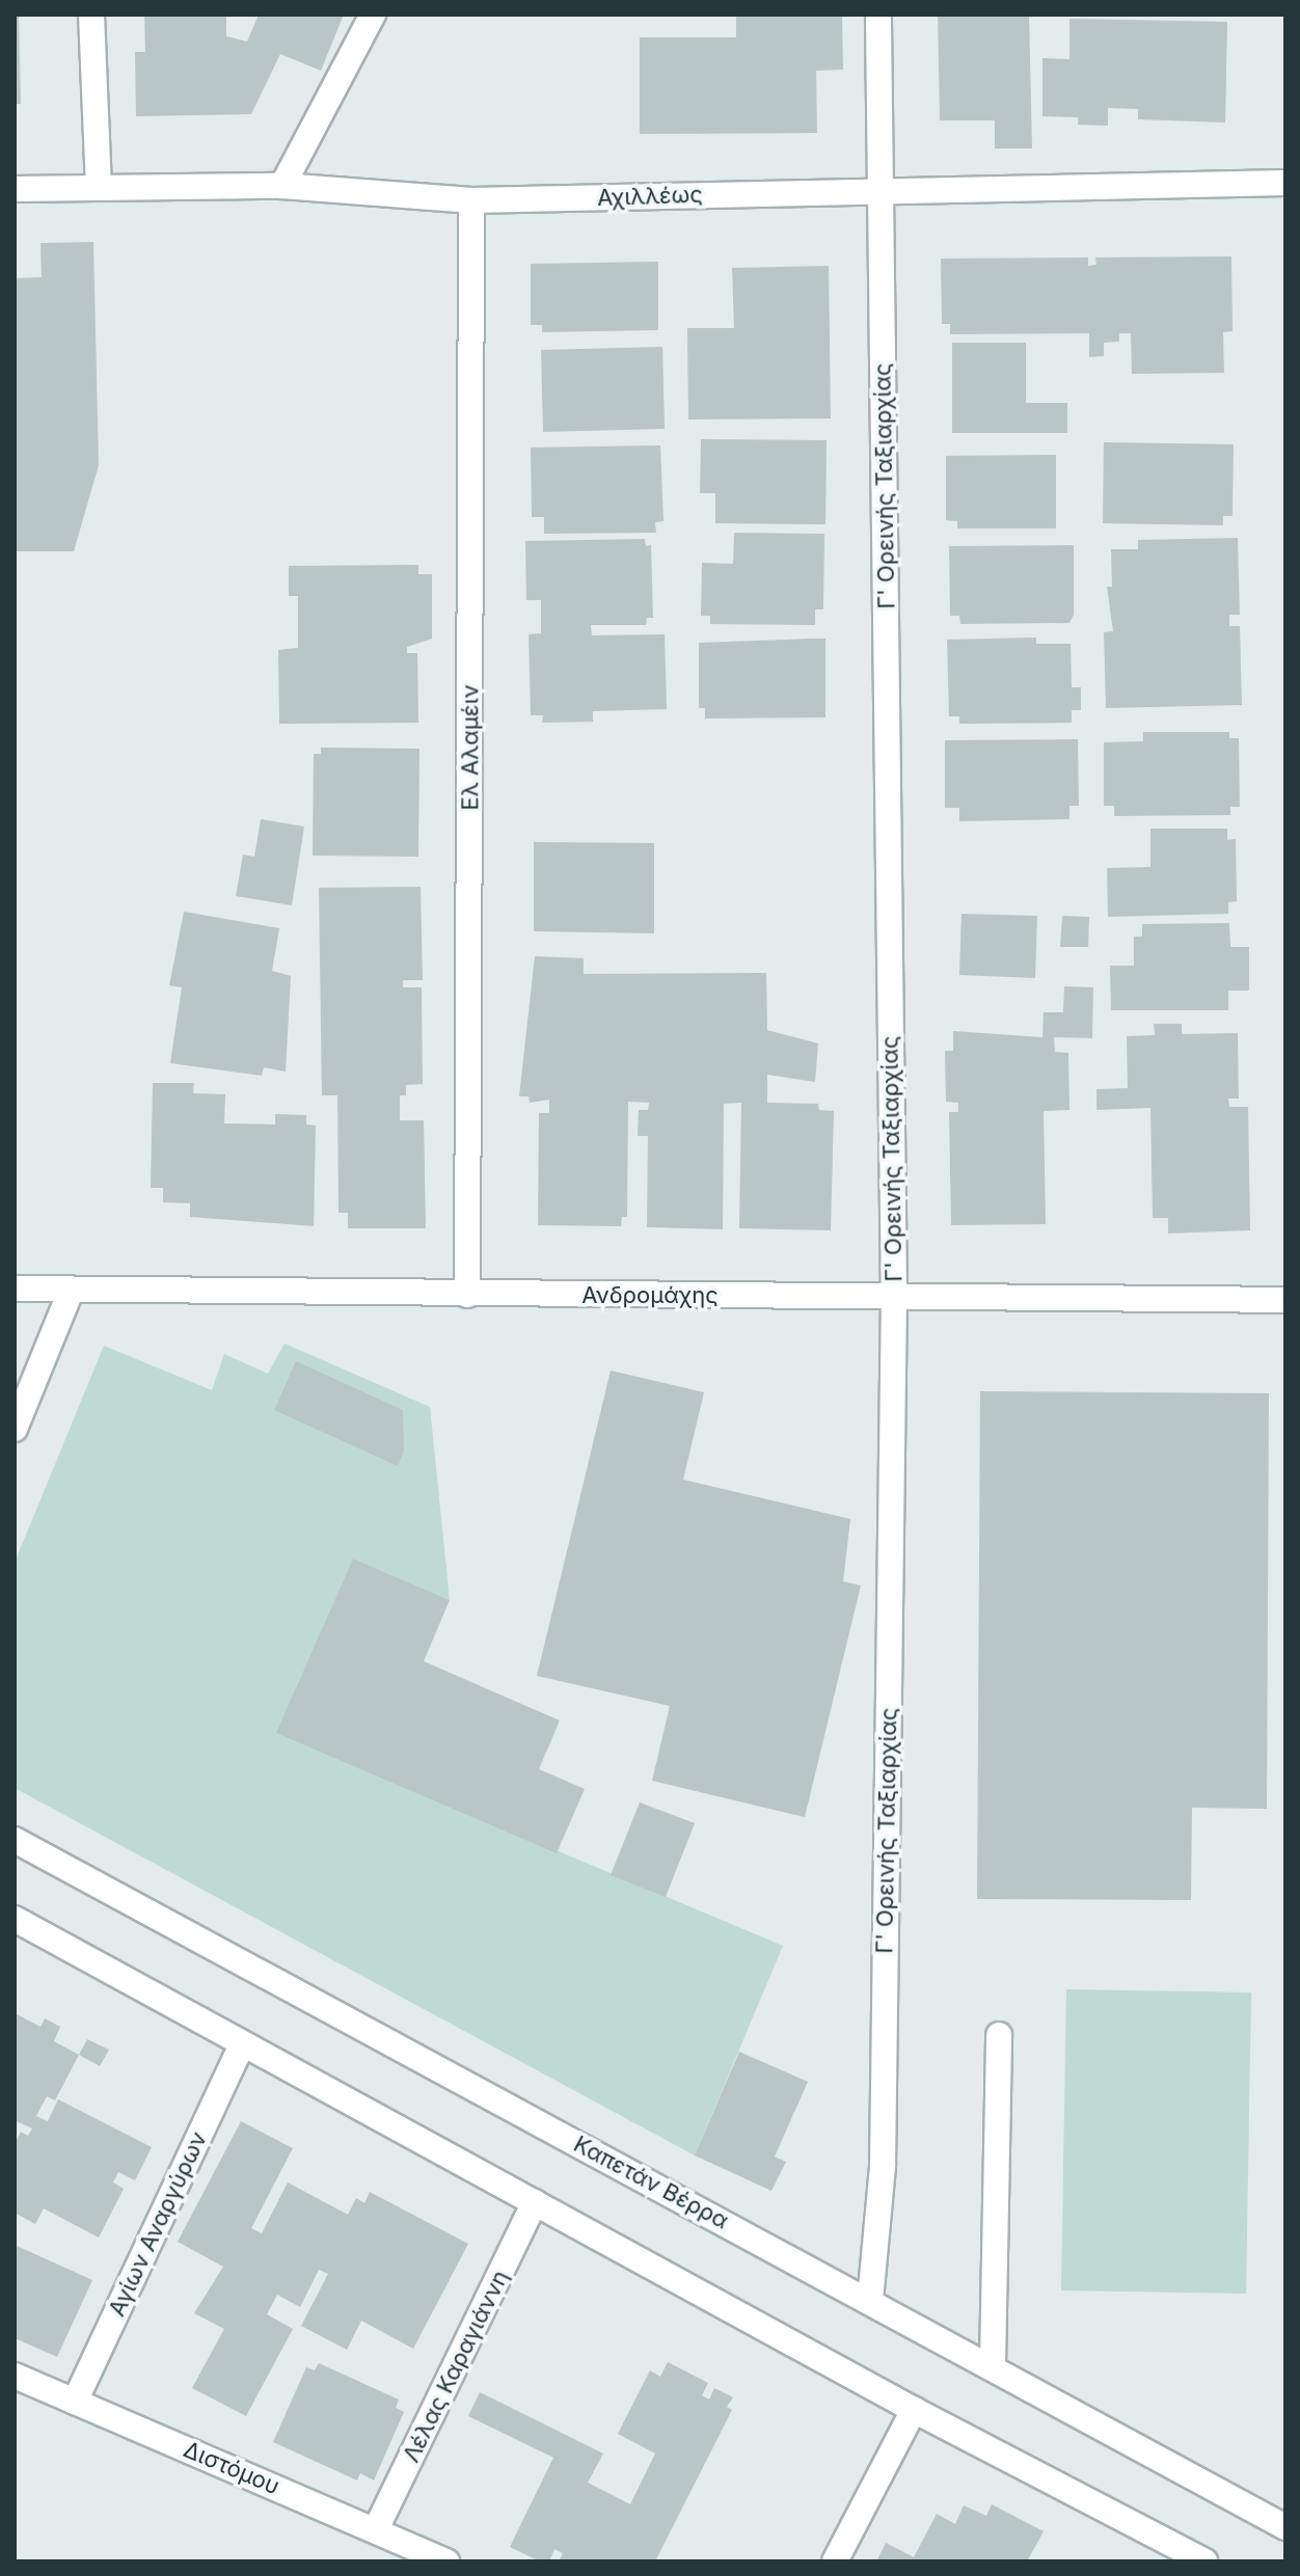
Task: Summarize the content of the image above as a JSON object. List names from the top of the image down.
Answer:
{
  "streets": {
    "street": [
      "Αχιλλέως",
      "Γ' Ορεινής Ταξιαρχίας",
      "Ελ Αλαμέιν",
      "Ανδρομάχης",
      "Καπετάν Βέρρα",
      "Αγίων Αναργύρων",
      "Λέλας Καραγιάννη",
      "Διστόμου"
    ]
  },
  "crossings": [
    ["Αχιλλέως", "Γ' Ορεινής Ταξιαρχίας"],
    ["Αχιλλέως", "Ελ Αλαμέιν"],
    ["Γ' Ορεινής Ταξιαρχίας", "Ανδρομάχης"],
    ["Γ' Ορεινής Ταξιαρχίας", "Καπετάν Βέρρα"],
    ["Ελ Αλαμέιν", "Ανδρομάχης"],
    ["Αγίων Αναργύρων", "Διστόμου"],
    ["Λέλας Καραγιάννη", "Διστόμου"]
  ]
}
